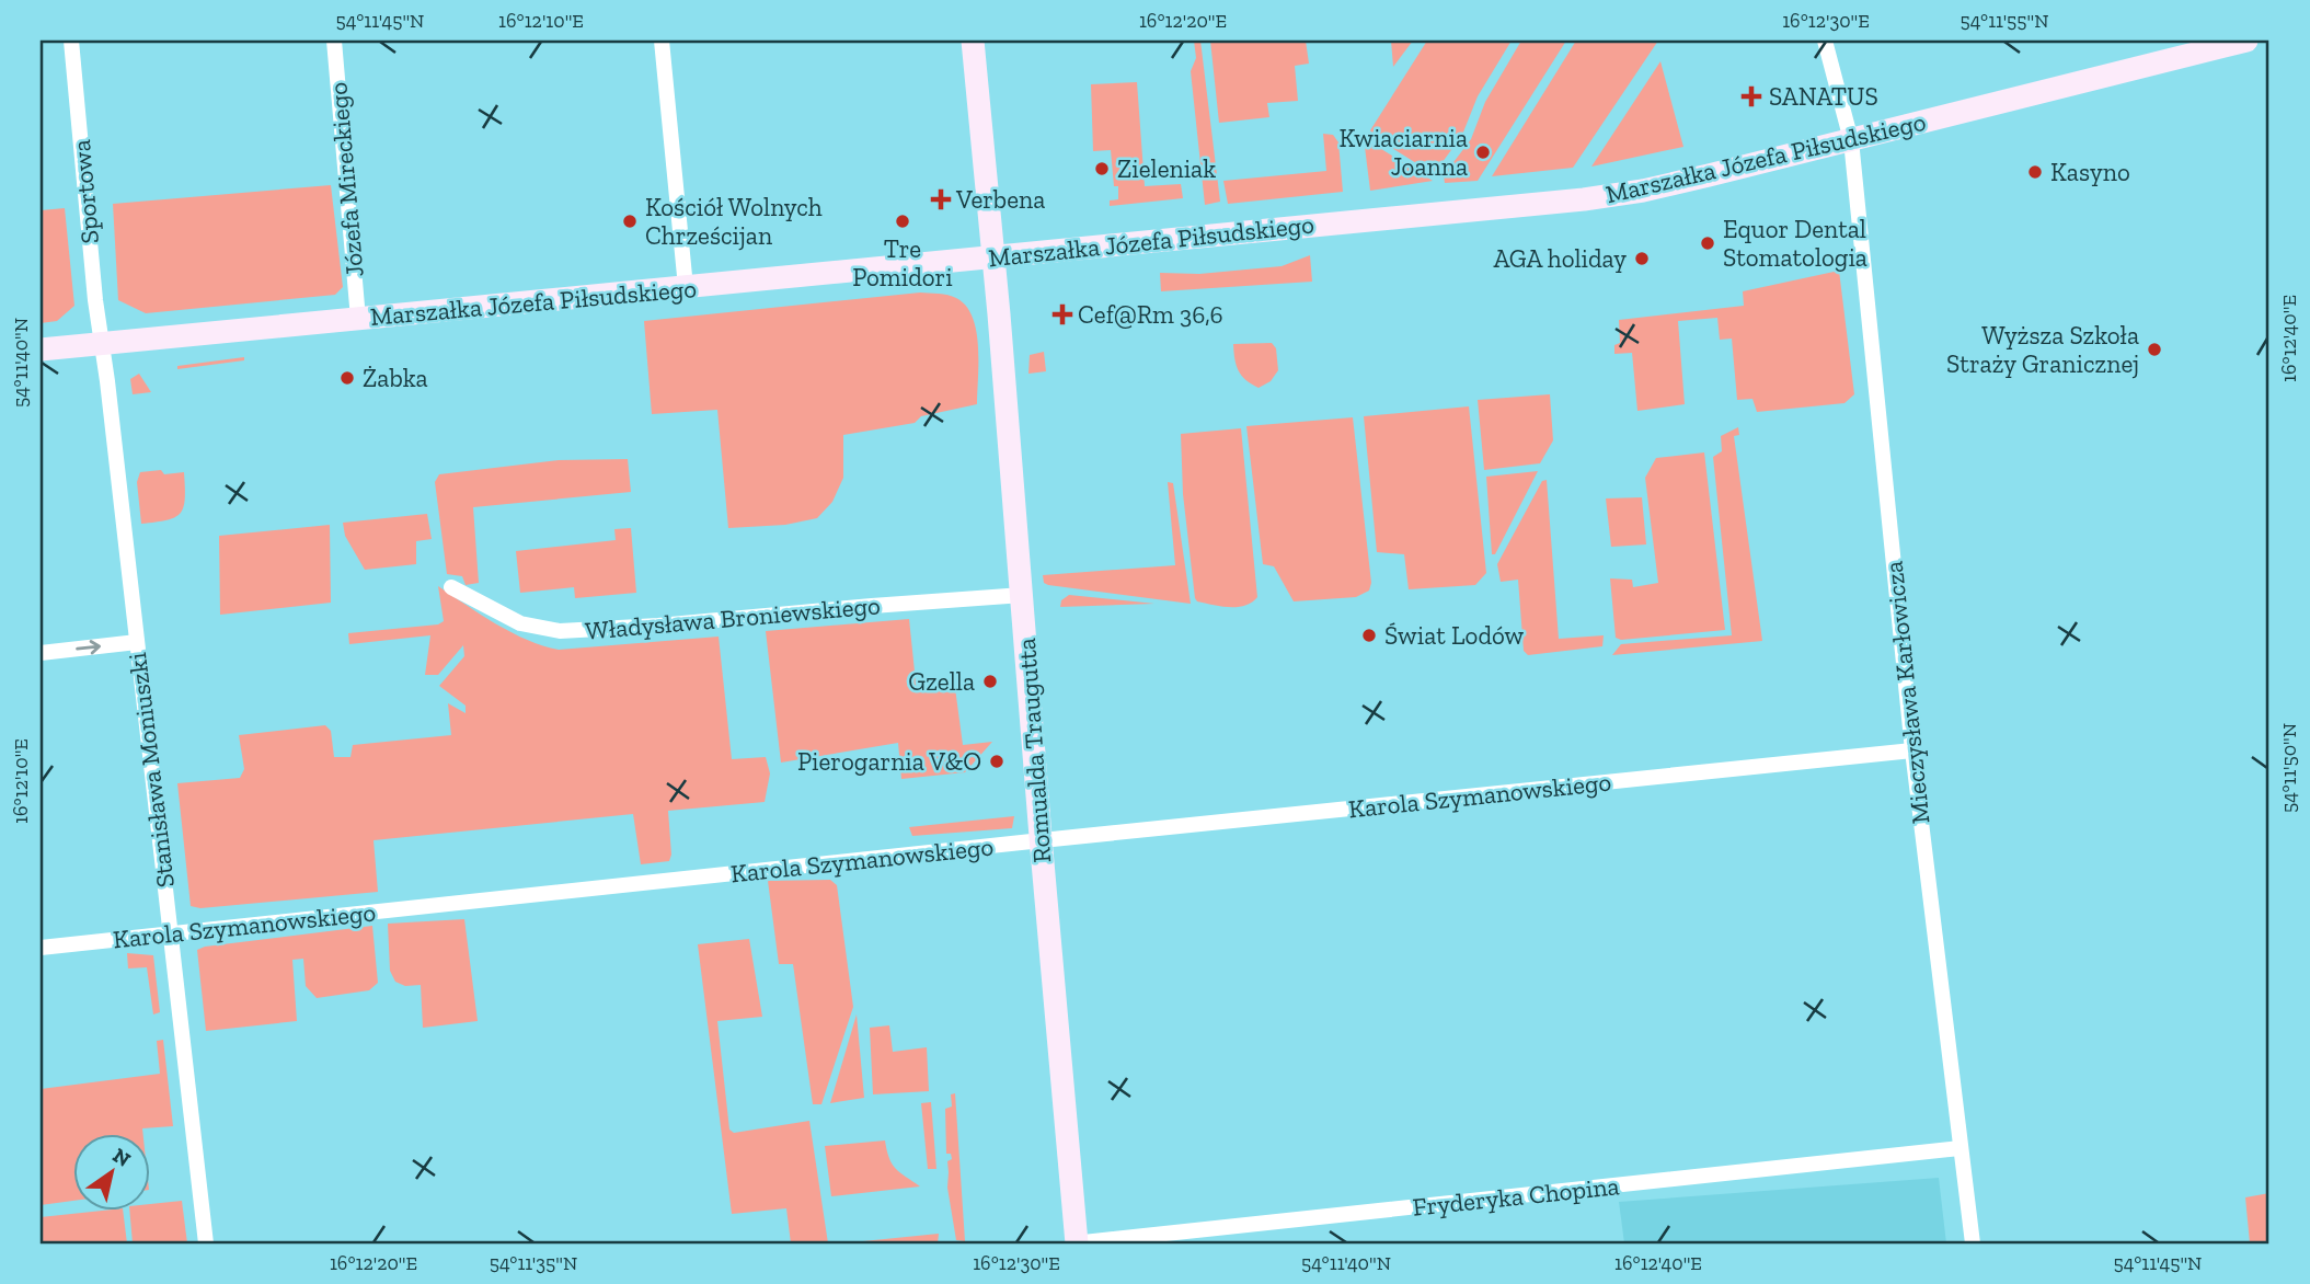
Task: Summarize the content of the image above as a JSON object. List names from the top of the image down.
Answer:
{
  "streets": {
    "street": [
      "Marszałka Józefa Piłsudskiego",
      "Józefa Mireckiego",
      "Sportowa",
      "Władysława Broniewskiego",
      "Mieczysława Karłowicza",
      "Romualda Traugutta",
      "Stanisława Moniuszki",
      "Karola Szymanowskiego",
      "Fryderyka Chopina"
    ]
  },
  "crossings": [
    ["Marszałka Józefa Piłsudskiego", "Józefa Mireckiego"],
    ["Marszałka Józefa Piłsudskiego", "Sportowa"],
    ["Marszałka Józefa Piłsudskiego", "Mieczysława Karłowicza"],
    ["Marszałka Józefa Piłsudskiego", "Romualda Traugutta"],
    ["Marszałka Józefa Piłsudskiego", "Stanisława Moniuszki"],
    ["Sportowa", "Stanisława Moniuszki"],
    ["Władysława Broniewskiego", "Romualda Traugutta"],
    ["Mieczysława Karłowicza", "Karola Szymanowskiego"],
    ["Mieczysława Karłowicza", "Fryderyka Chopina"],
    ["Romualda Traugutta", "Karola Szymanowskiego"],
    ["Romualda Traugutta", "Fryderyka Chopina"],
    ["Stanisława Moniuszki", "Karola Szymanowskiego"]
  ],
  "places": {
    "health": ["SANATUS", "Verbena", "Cef@Rm 36,6"],
    "other": [
      "Kwiaciarnia Joanna",
      "Zieleniak",
      "Kasyno",
      "Kościół Wolnych Chrześcijan",
      "Tre Pomidori",
      "Equor Dental Stomatologia",
      "AGA holiday",
      "Wyższa Szkoła Straży Granicznej",
      "Żabka",
      "Świat Lodów",
      "Gzella",
      "Pierogarnia V&O"
    ]
  },
  "north": "top right",
  "coordinates": [
    "54°11'45\"N",
    "16°12'10\"E",
    "16°12'20\"E",
    "16°12'30\"E",
    "54°11'55\"N",
    "16°12'40\"E",
    "54°11'40\"N",
    "54°11'50\"N",
    "54°11'35\"N"
  ]
}
